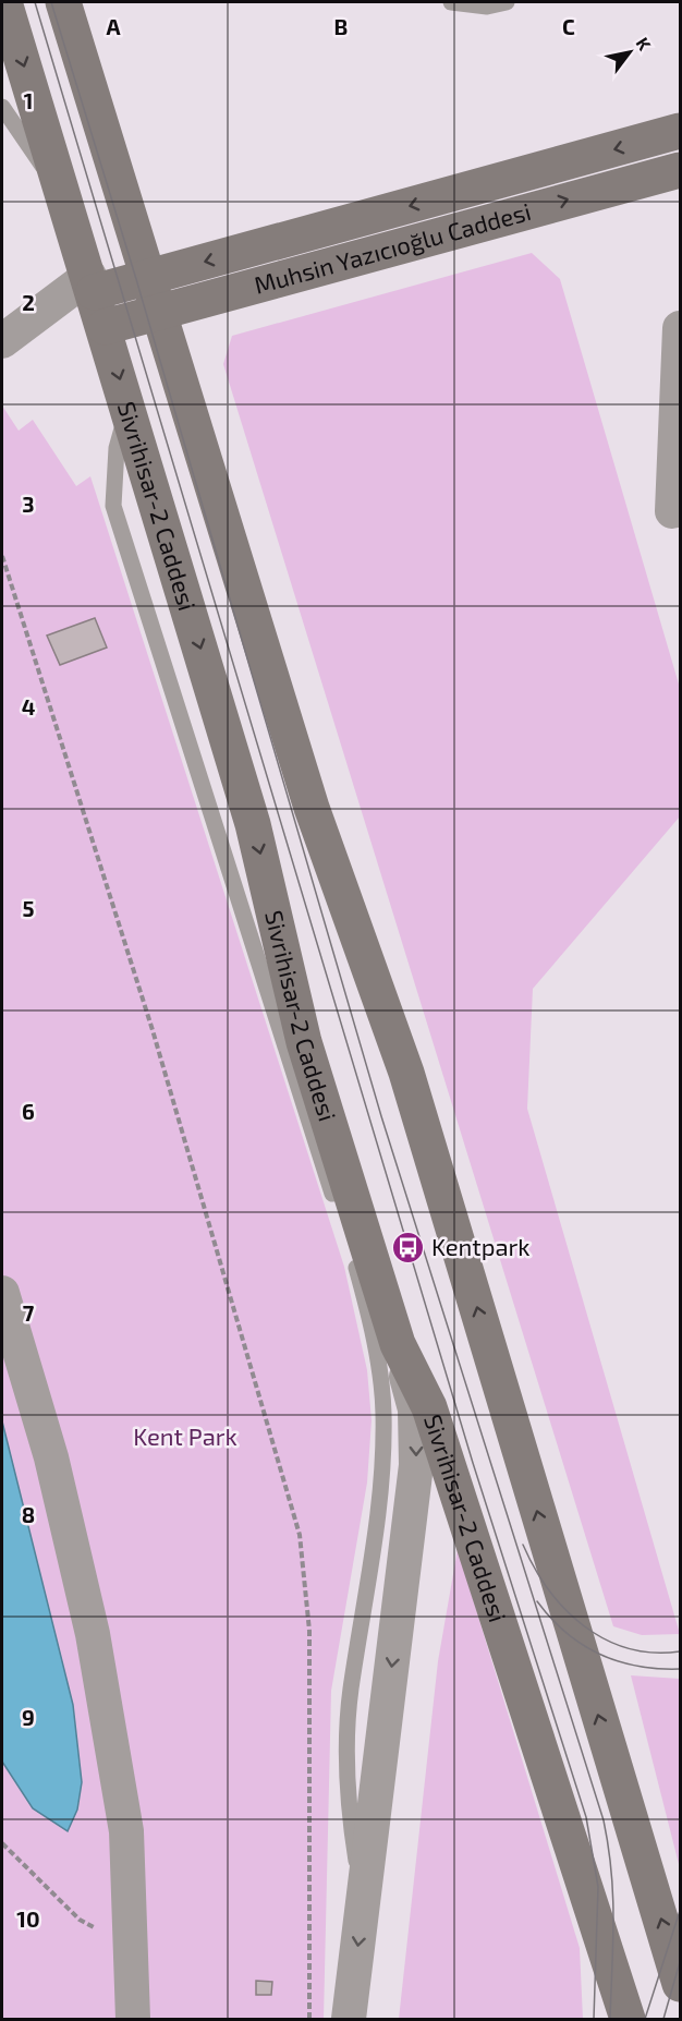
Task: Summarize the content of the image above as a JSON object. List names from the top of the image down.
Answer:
{
  "streets": {
    "main road": ["Muhsin Yazıcıoğlu Caddesi", "Sivrihisar-2 Caddesi"]
  },
  "crossings": [
    ["Muhsin Yazıcıoğlu Caddesi", "Sivrihisar-2 Caddesi"]
  ],
  "parks": ["Kent Park"],
  "places": {
    "bus stop": ["Kentpark"]
  },
  "north": "top right",
  "grid": {
    "columns": ["A", "B", "C"],
    "rows": [
      "1",
      "2",
      "3",
      "4",
      "5",
      "6",
      "7",
      "8",
      "9",
      "10"
    ]
  }
}
